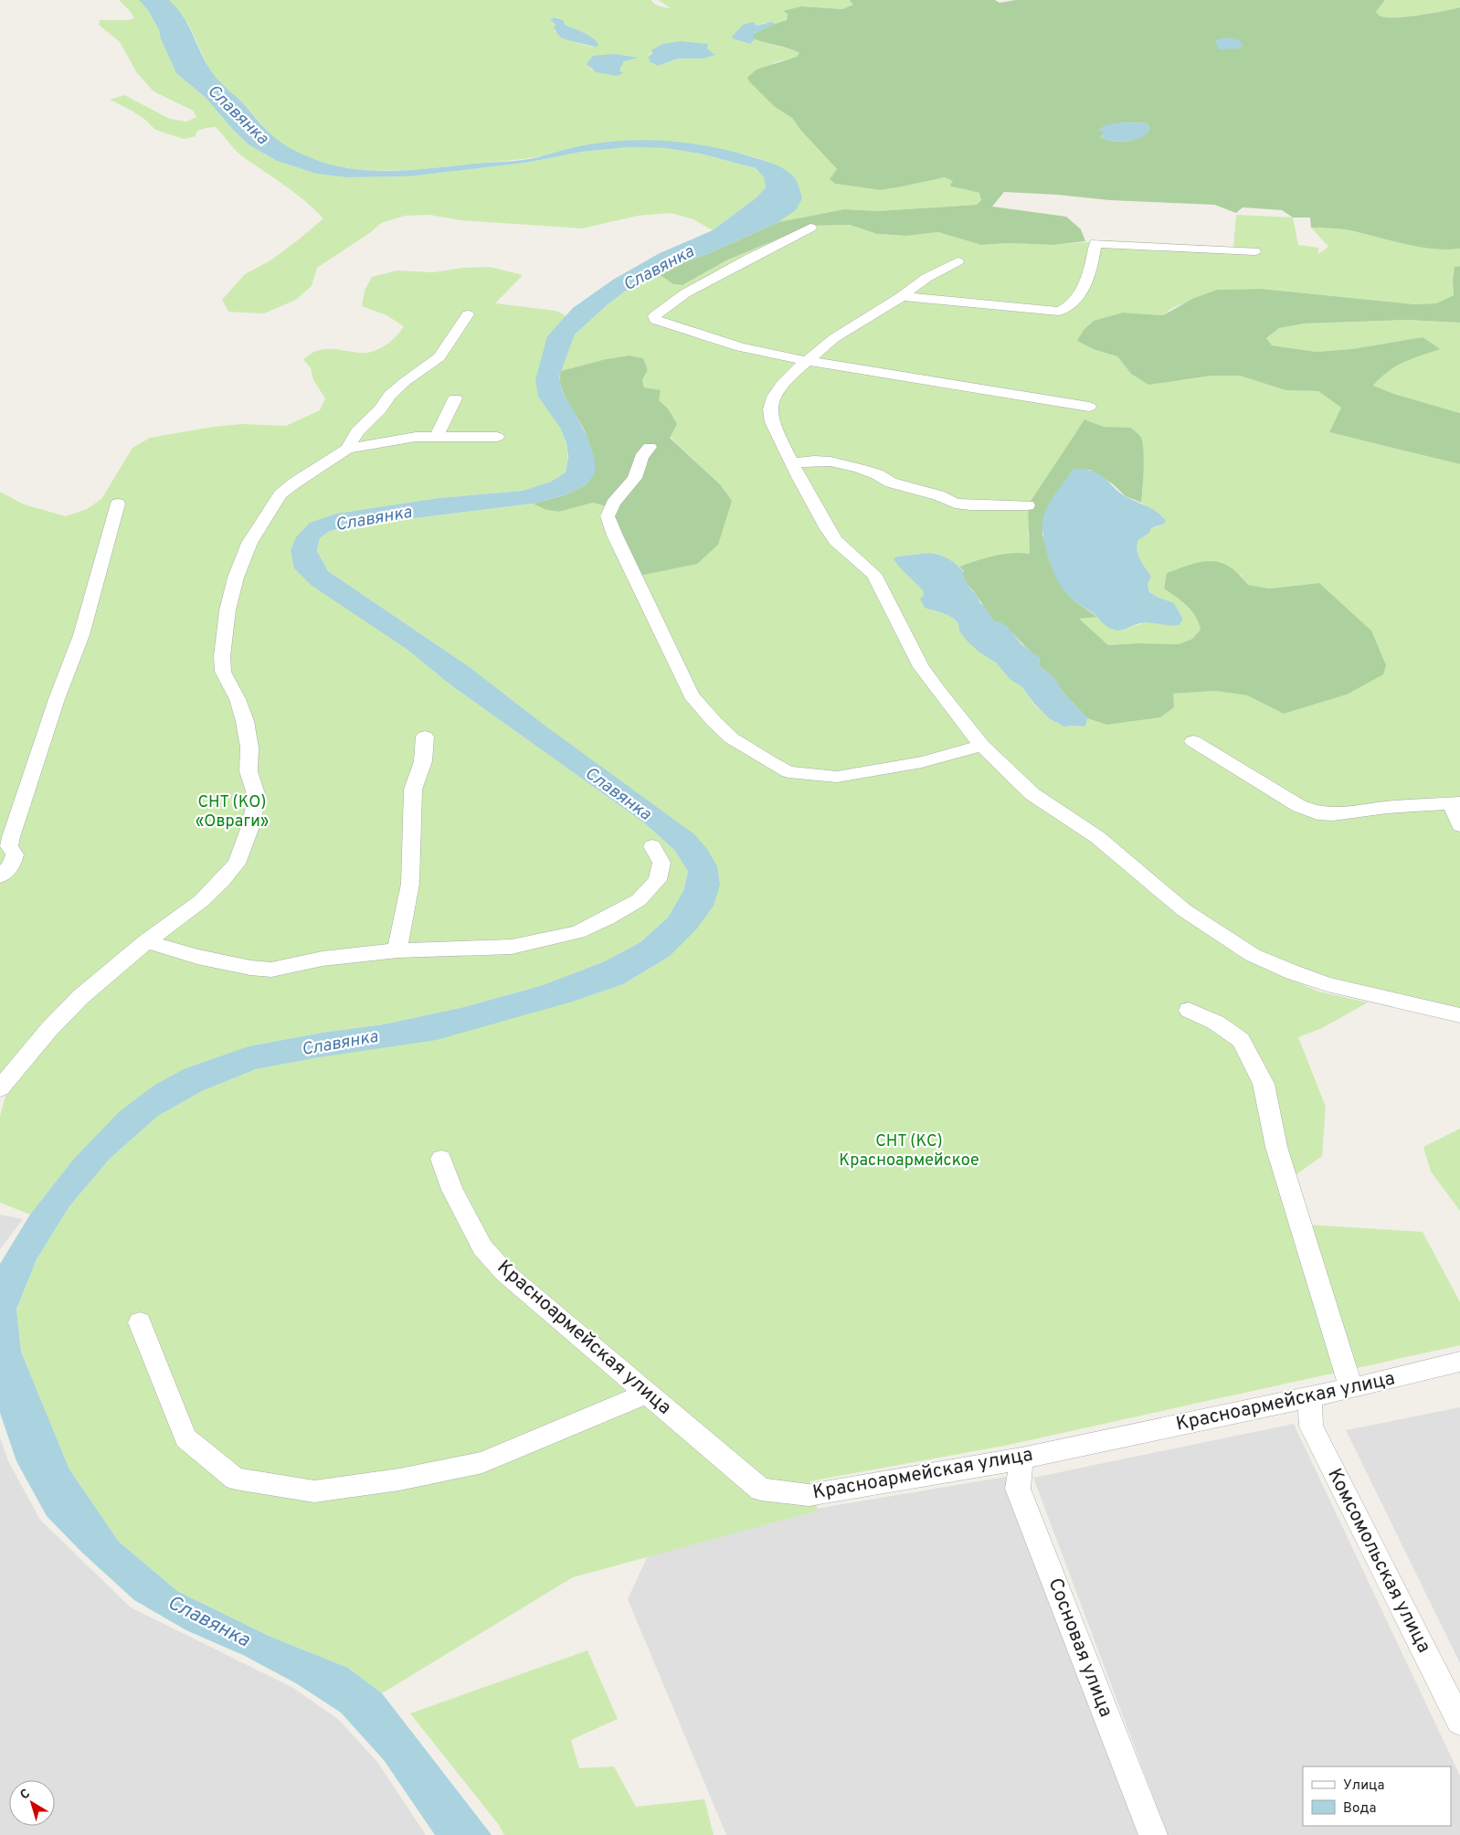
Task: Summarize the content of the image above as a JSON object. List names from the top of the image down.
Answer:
{
  "streets": {
    "street": ["Красноармейская улица", "Комсомольская улица", "Сосновая улица"]
  },
  "crossings": [
    ["Красноармейская улица", "Комсомольская улица"],
    ["Красноармейская улица", "Сосновая улица"]
  ],
  "water": ["Славянка"],
  "parks": ["СНТ (КО) «Овраги»", "СНТ (КС) Красноармейское"],
  "legend": ["Улица", "Вода"],
  "north": "top left"
}
